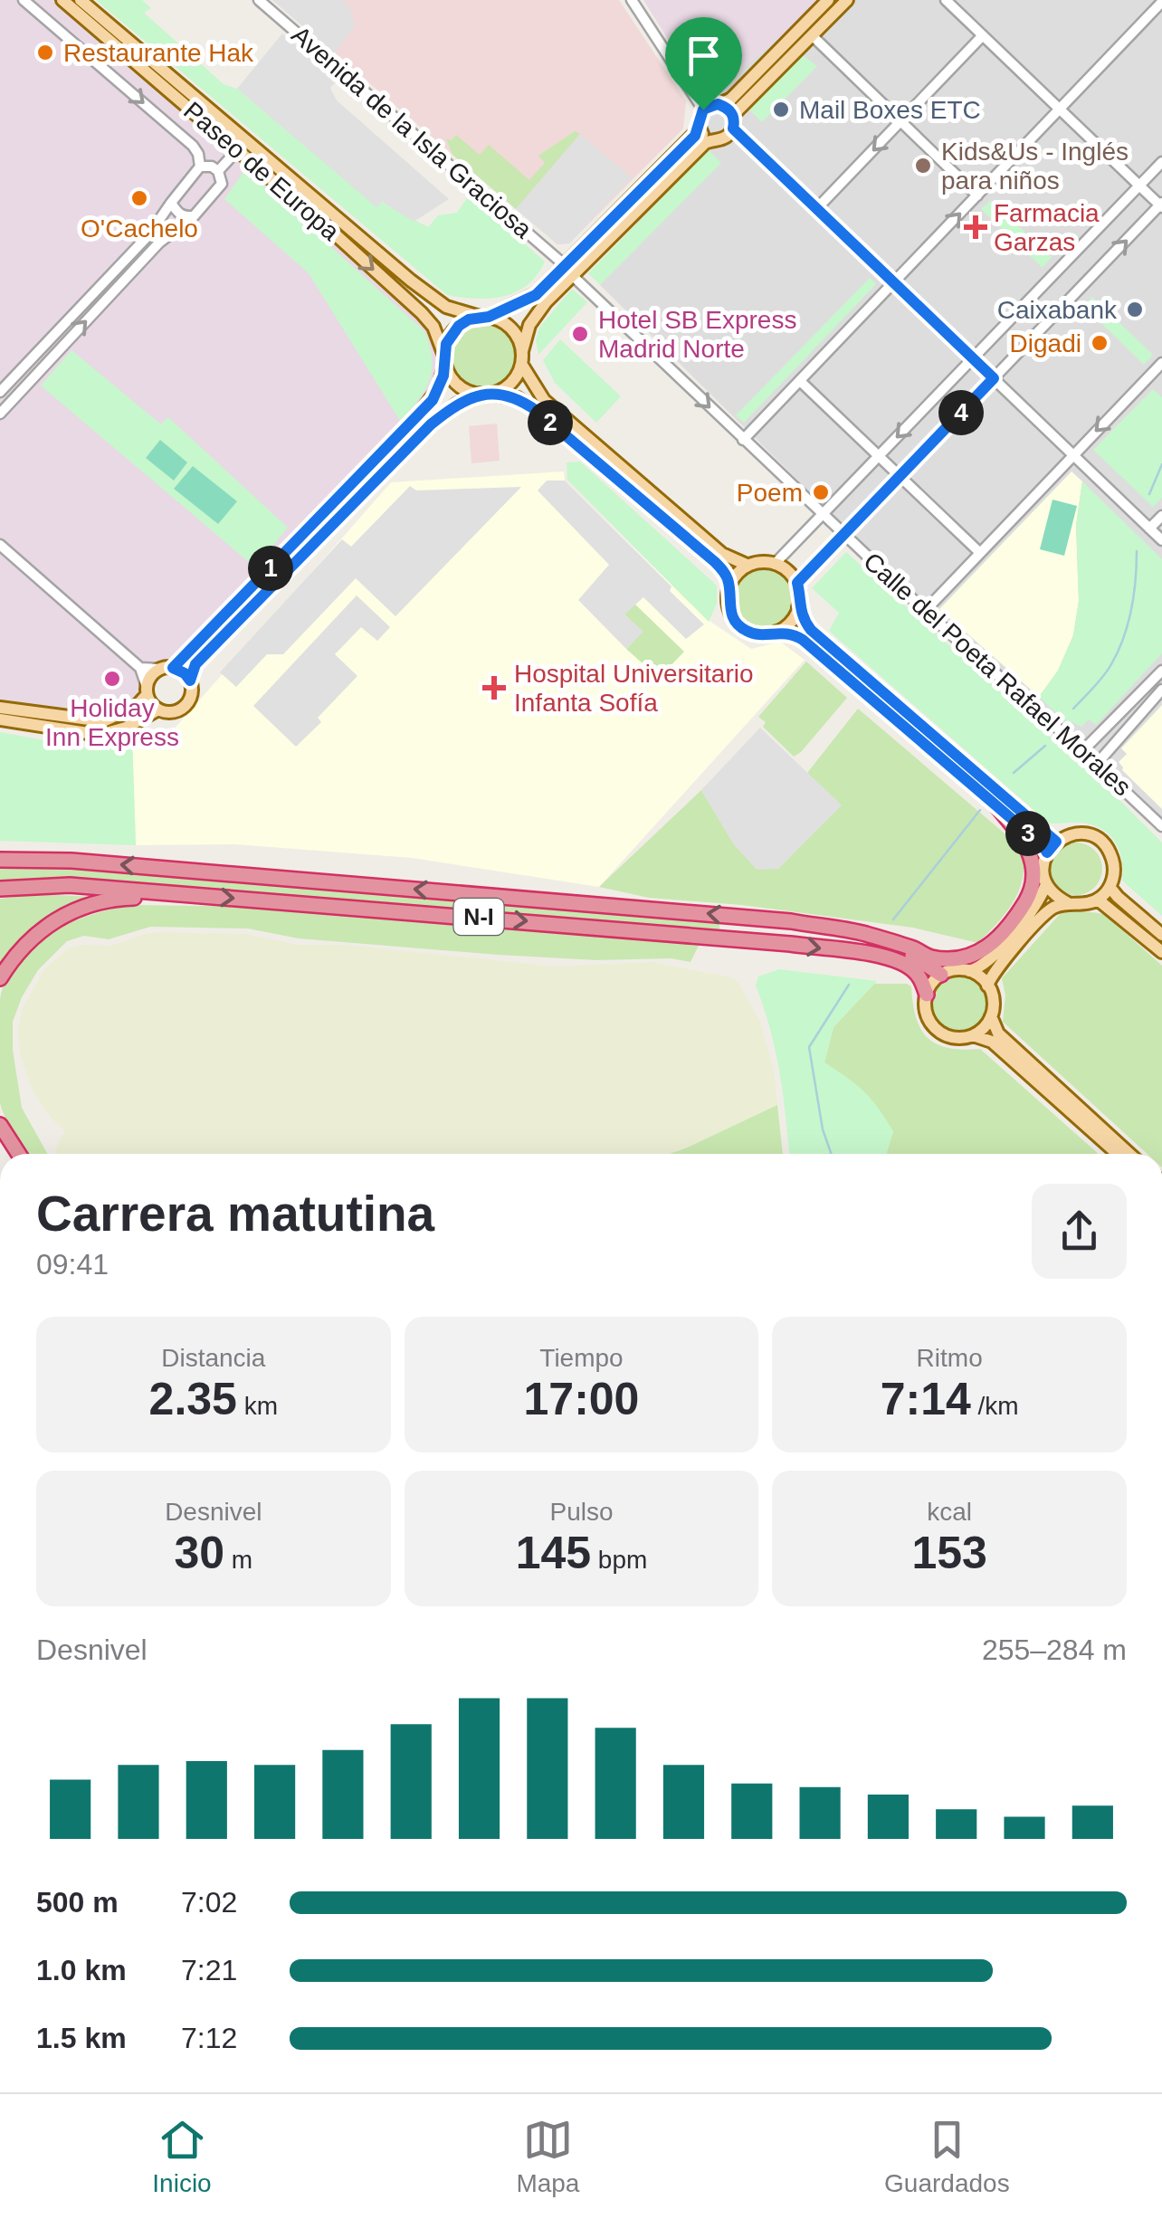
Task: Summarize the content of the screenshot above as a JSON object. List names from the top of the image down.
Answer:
{
  "streets": {
    "highway": ["N-I"],
    "main road": ["Paseo de Europa"],
    "street": ["Avenida de la Isla Graciosa", "Calle del Poeta Rafael Morales"]
  },
  "places": {
    "other": [
      "Restaurante Hak",
      "Mail Boxes ETC",
      "Kids&Us - Inglés para niños",
      "O'Cachelo",
      "Caixabank",
      "Hotel SB Express Madrid Norte",
      "Digadi",
      "Poem",
      "Holiday Inn Express"
    ],
    "health": ["Farmacia Garzas", "Hospital Universitario Infanta Sofía"]
  },
  "page": {
    "pins": [
      "4",
      "2",
      "1",
      "3"
    ],
    "heading": ["Carrera matutina", "09:41"],
    "stats": [
      ["Distancia", "2.35 km"],
      ["Tiempo", "17:00"],
      ["Ritmo", "7:14 /km"],
      ["Desnivel", "30 m"],
      ["Pulso", "145 bpm"],
      ["kcal", "153"]
    ],
    "chart": ["Desnivel", "255–284 m"],
    "list": [
      {
        "name": "500 m",
        "note": "7:02"
      },
      {
        "name": "1.0 km",
        "note": "7:21"
      },
      {
        "name": "1.5 km",
        "note": "7:12"
      }
    ],
    "tabs": ["Inicio", "Mapa", "Guardados"]
  }
}
